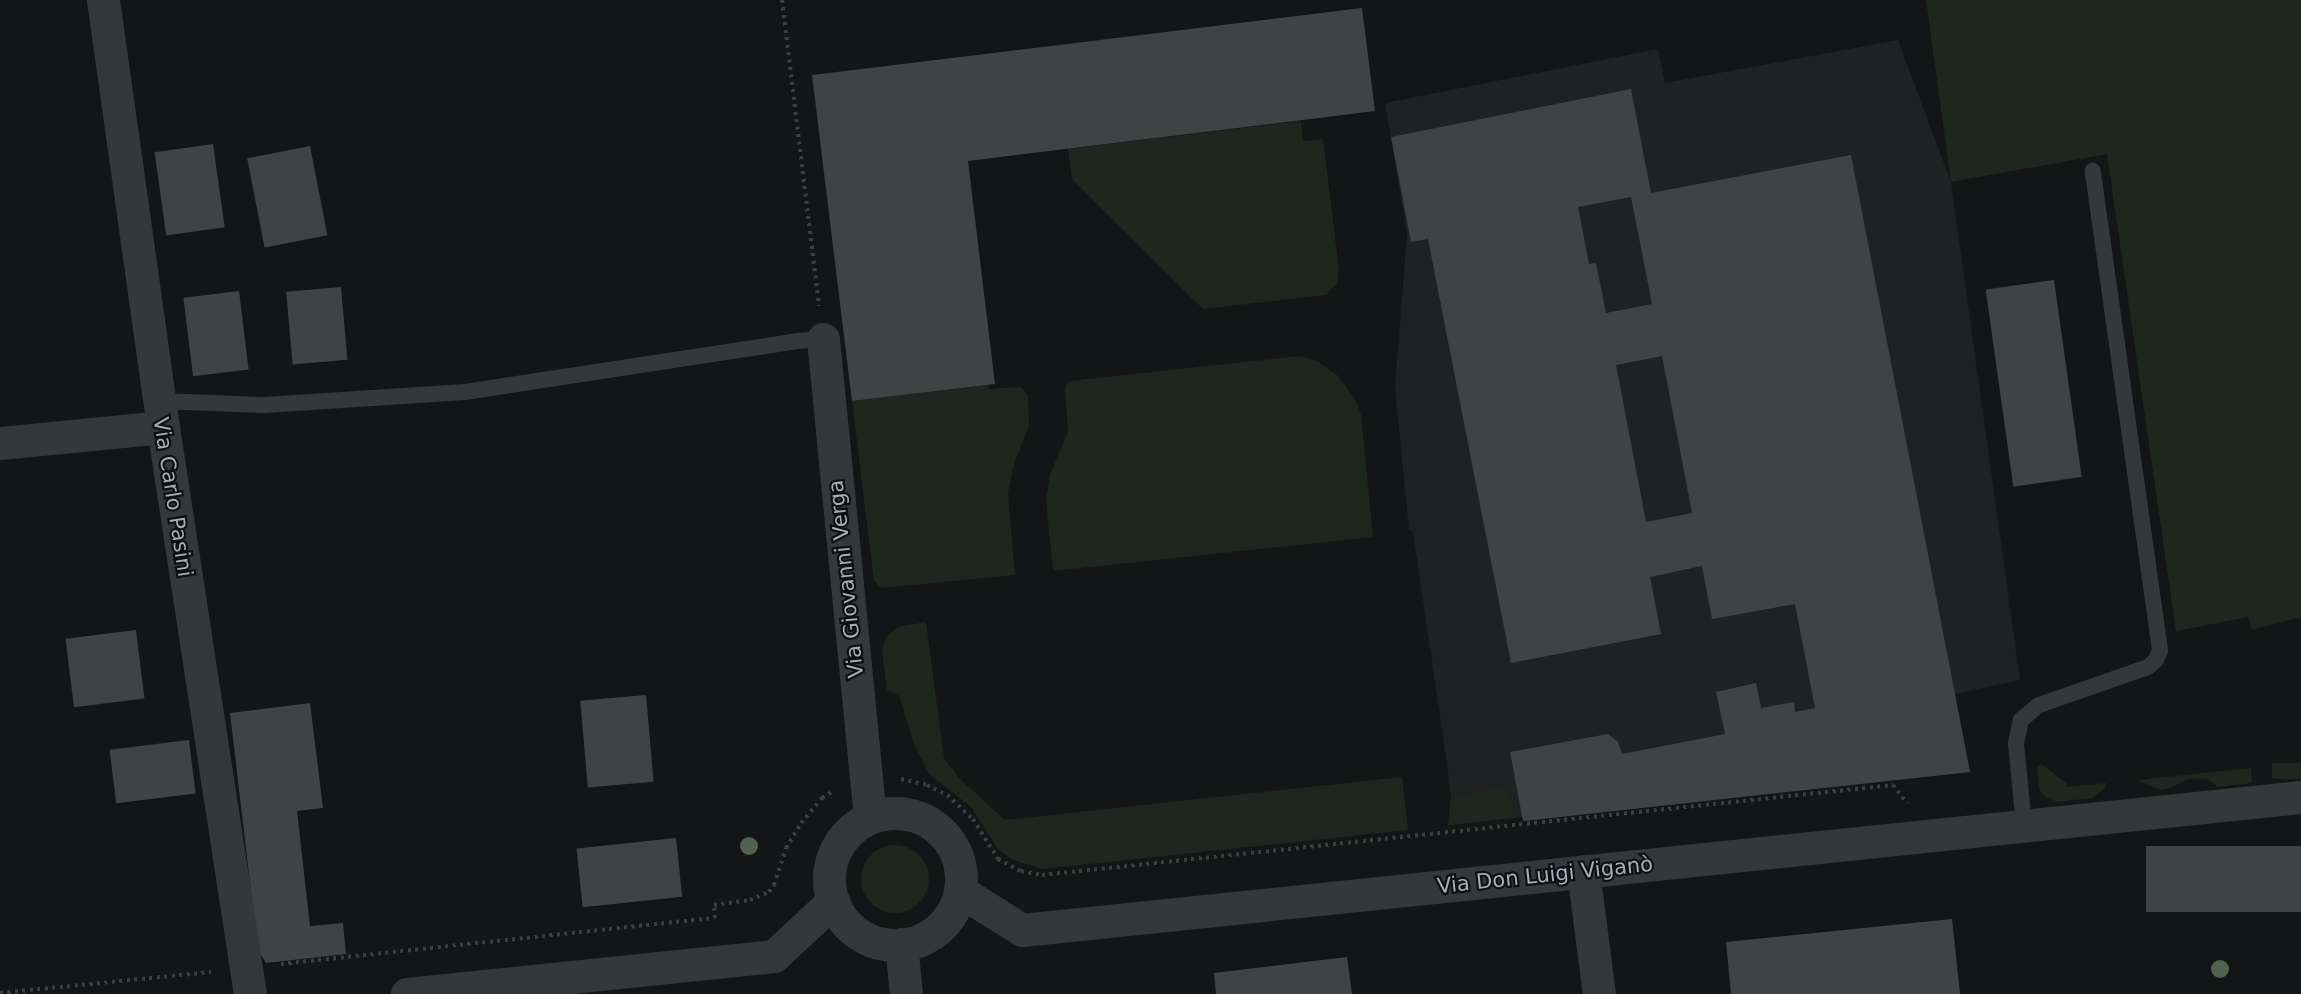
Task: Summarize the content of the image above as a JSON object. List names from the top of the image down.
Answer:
{
  "streets": {
    "street": ["Via Carlo Pasini", "Via Giovanni Verga", "Via Don Luigi Viganò"]
  },
  "crossings": [
    ["Via Giovanni Verga", "Via Don Luigi Viganò"]
  ]
}
